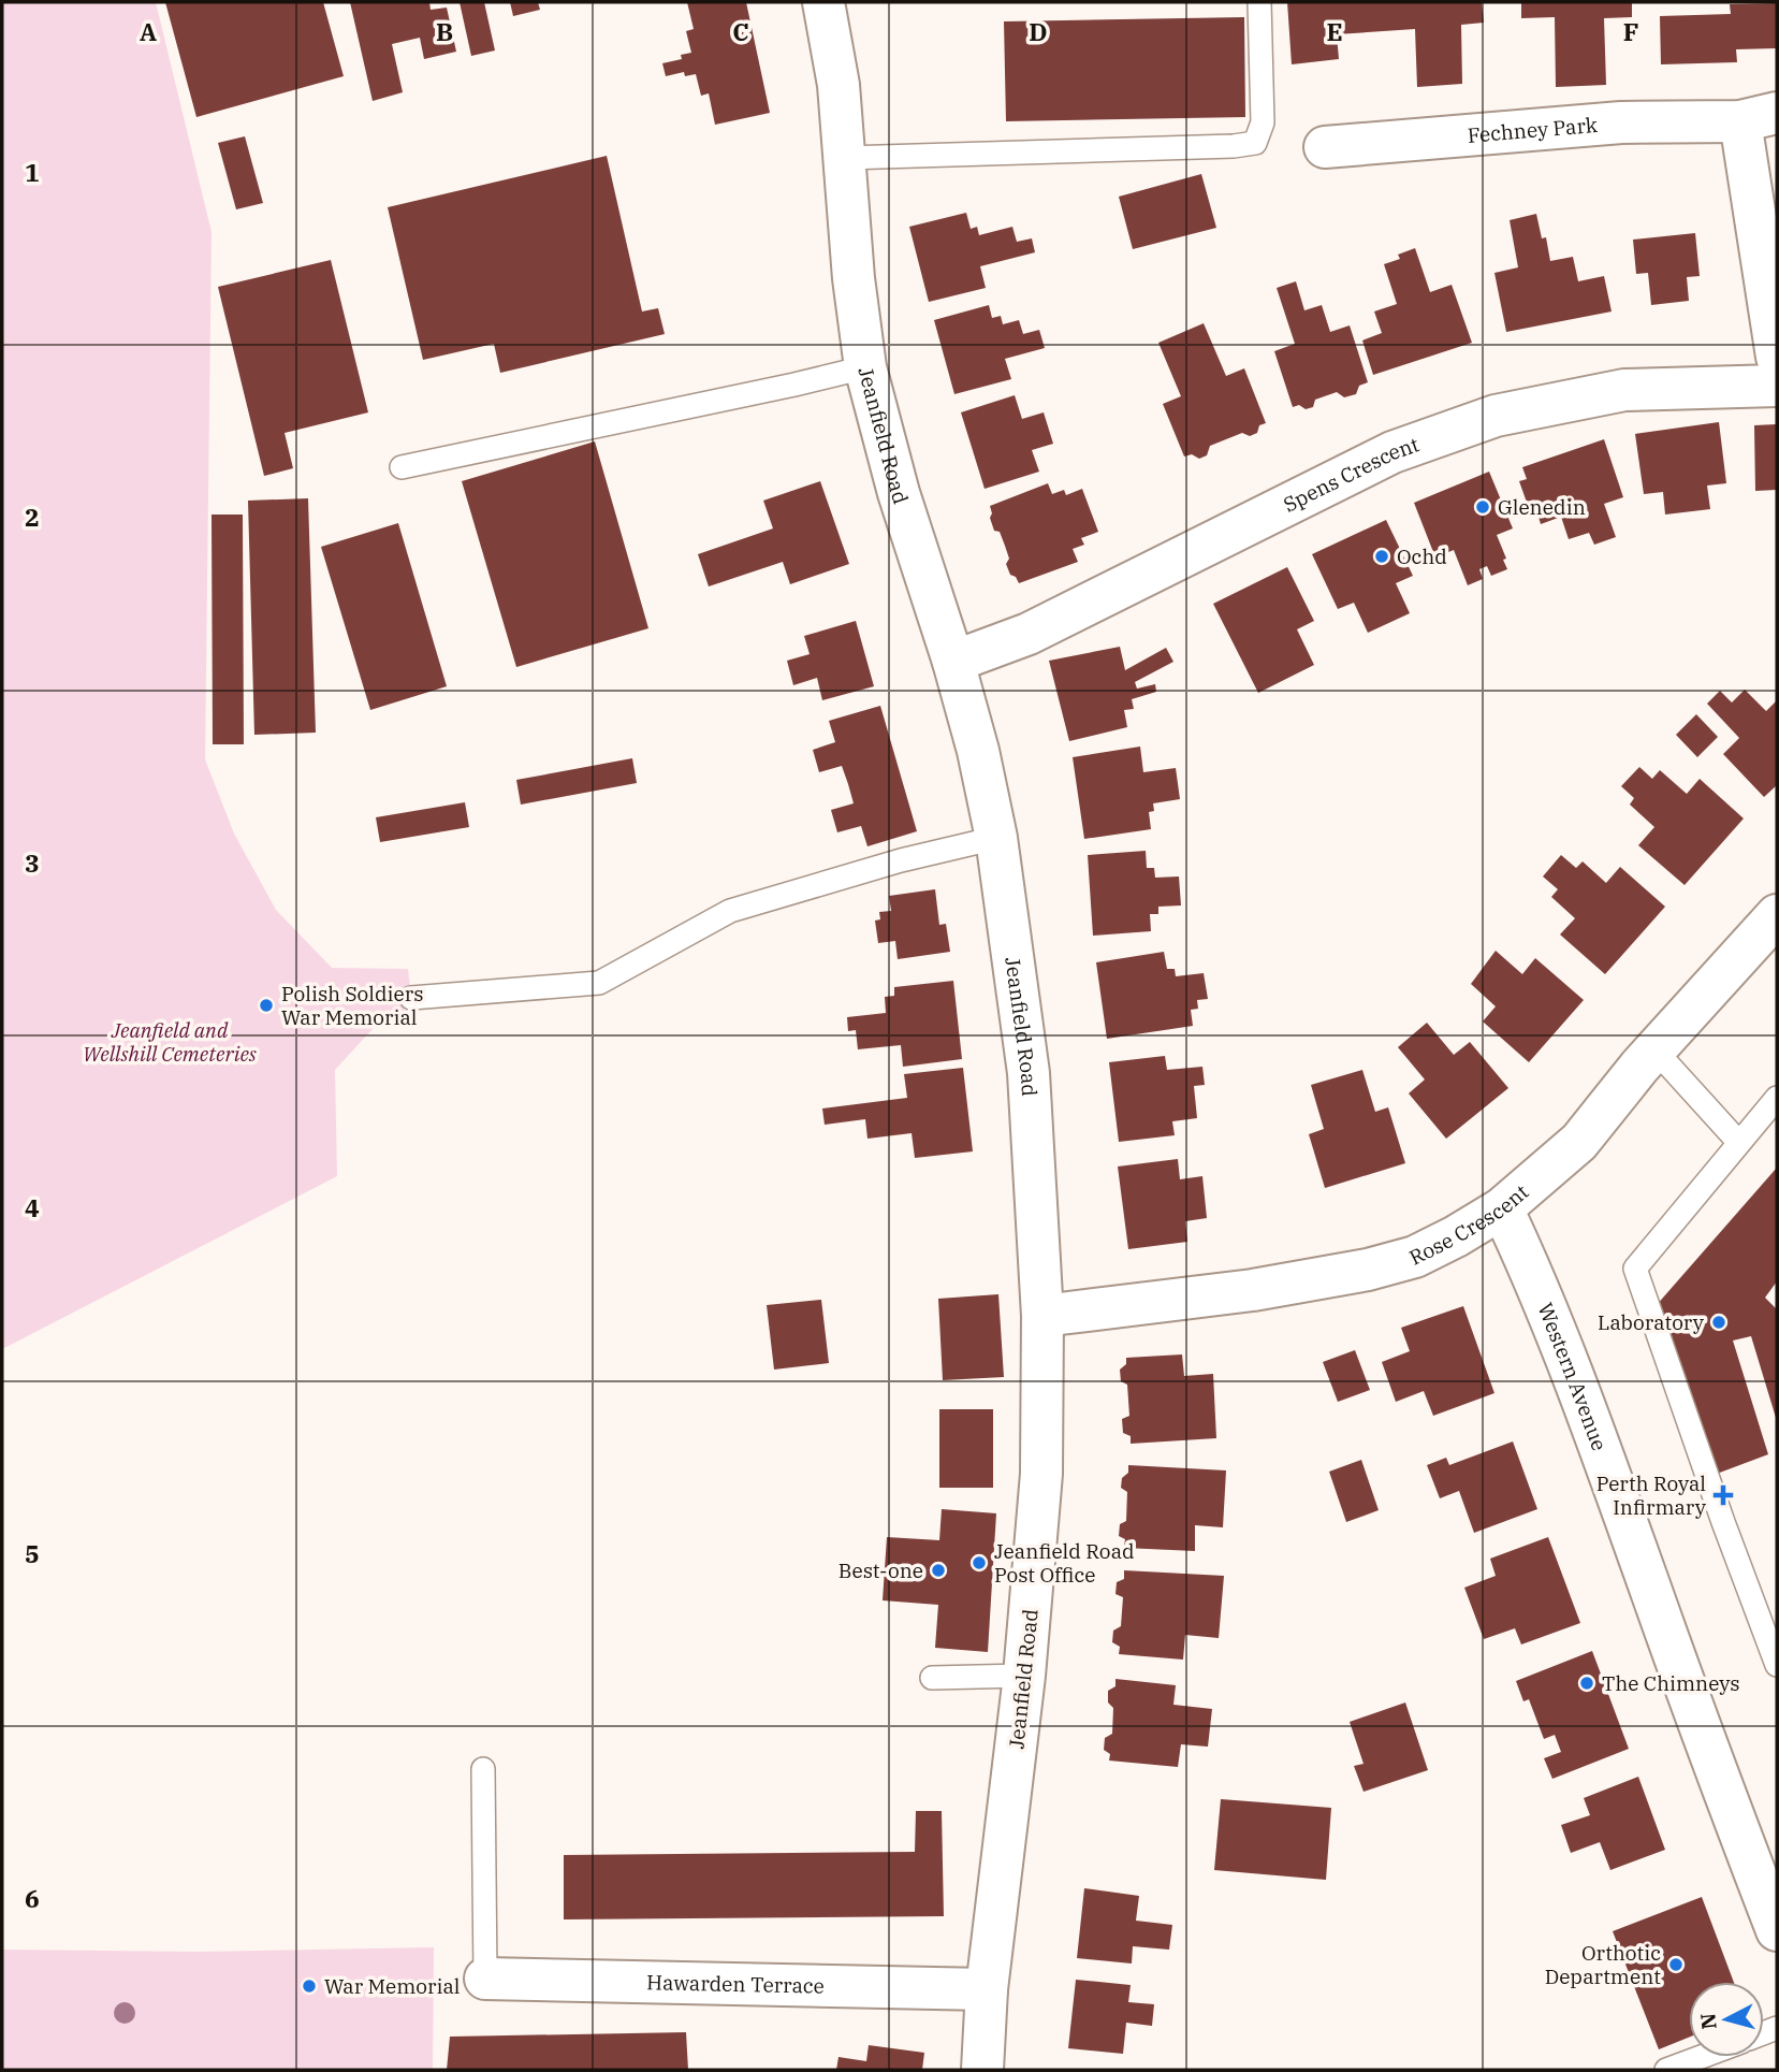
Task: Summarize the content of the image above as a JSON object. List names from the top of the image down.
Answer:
{
  "streets": {
    "street": [
      "Fechney Park",
      "Jeanfield Road",
      "Spens Crescent",
      "Rose Crescent",
      "Western Avenue",
      "Hawarden Terrace"
    ]
  },
  "crossings": [
    ["Jeanfield Road", "Spens Crescent"],
    ["Jeanfield Road", "Rose Crescent"],
    ["Jeanfield Road", "Hawarden Terrace"],
    ["Rose Crescent", "Western Avenue"]
  ],
  "parks": ["Jeanfield and Wellshill Cemeteries"],
  "places": {
    "other": [
      "Glenedin",
      "Ochd",
      "Polish Soldiers War Memorial",
      "Laboratory",
      "Jeanfield Road Post Office",
      "Best-one",
      "The Chimneys",
      "Orthotic Department",
      "War Memorial"
    ],
    "health": ["Perth Royal Infirmary"]
  },
  "north": "left",
  "grid": {
    "columns": [
      "A",
      "B",
      "C",
      "D",
      "E",
      "F"
    ],
    "rows": [
      "1",
      "2",
      "3",
      "4",
      "5",
      "6"
    ]
  }
}
